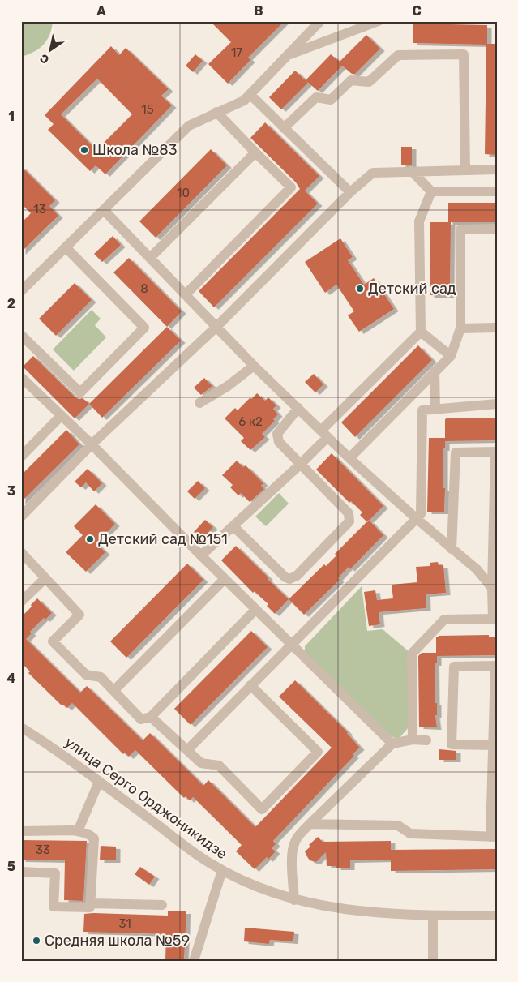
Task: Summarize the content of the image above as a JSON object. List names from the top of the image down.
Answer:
{
  "streets": {
    "street": ["улица Серго Орджоникидзе"]
  },
  "places": [
    "Школа №83",
    "Детский сад",
    "Детский сад №151",
    "Средняя школа №59"
  ],
  "house_numbers": [
    "17",
    "15",
    "10",
    "13",
    "8",
    "6 к2",
    "33",
    "31"
  ],
  "north": "bottom left",
  "grid": {
    "columns": ["A", "B", "C"],
    "rows": [
      "1",
      "2",
      "3",
      "4",
      "5"
    ]
  }
}
